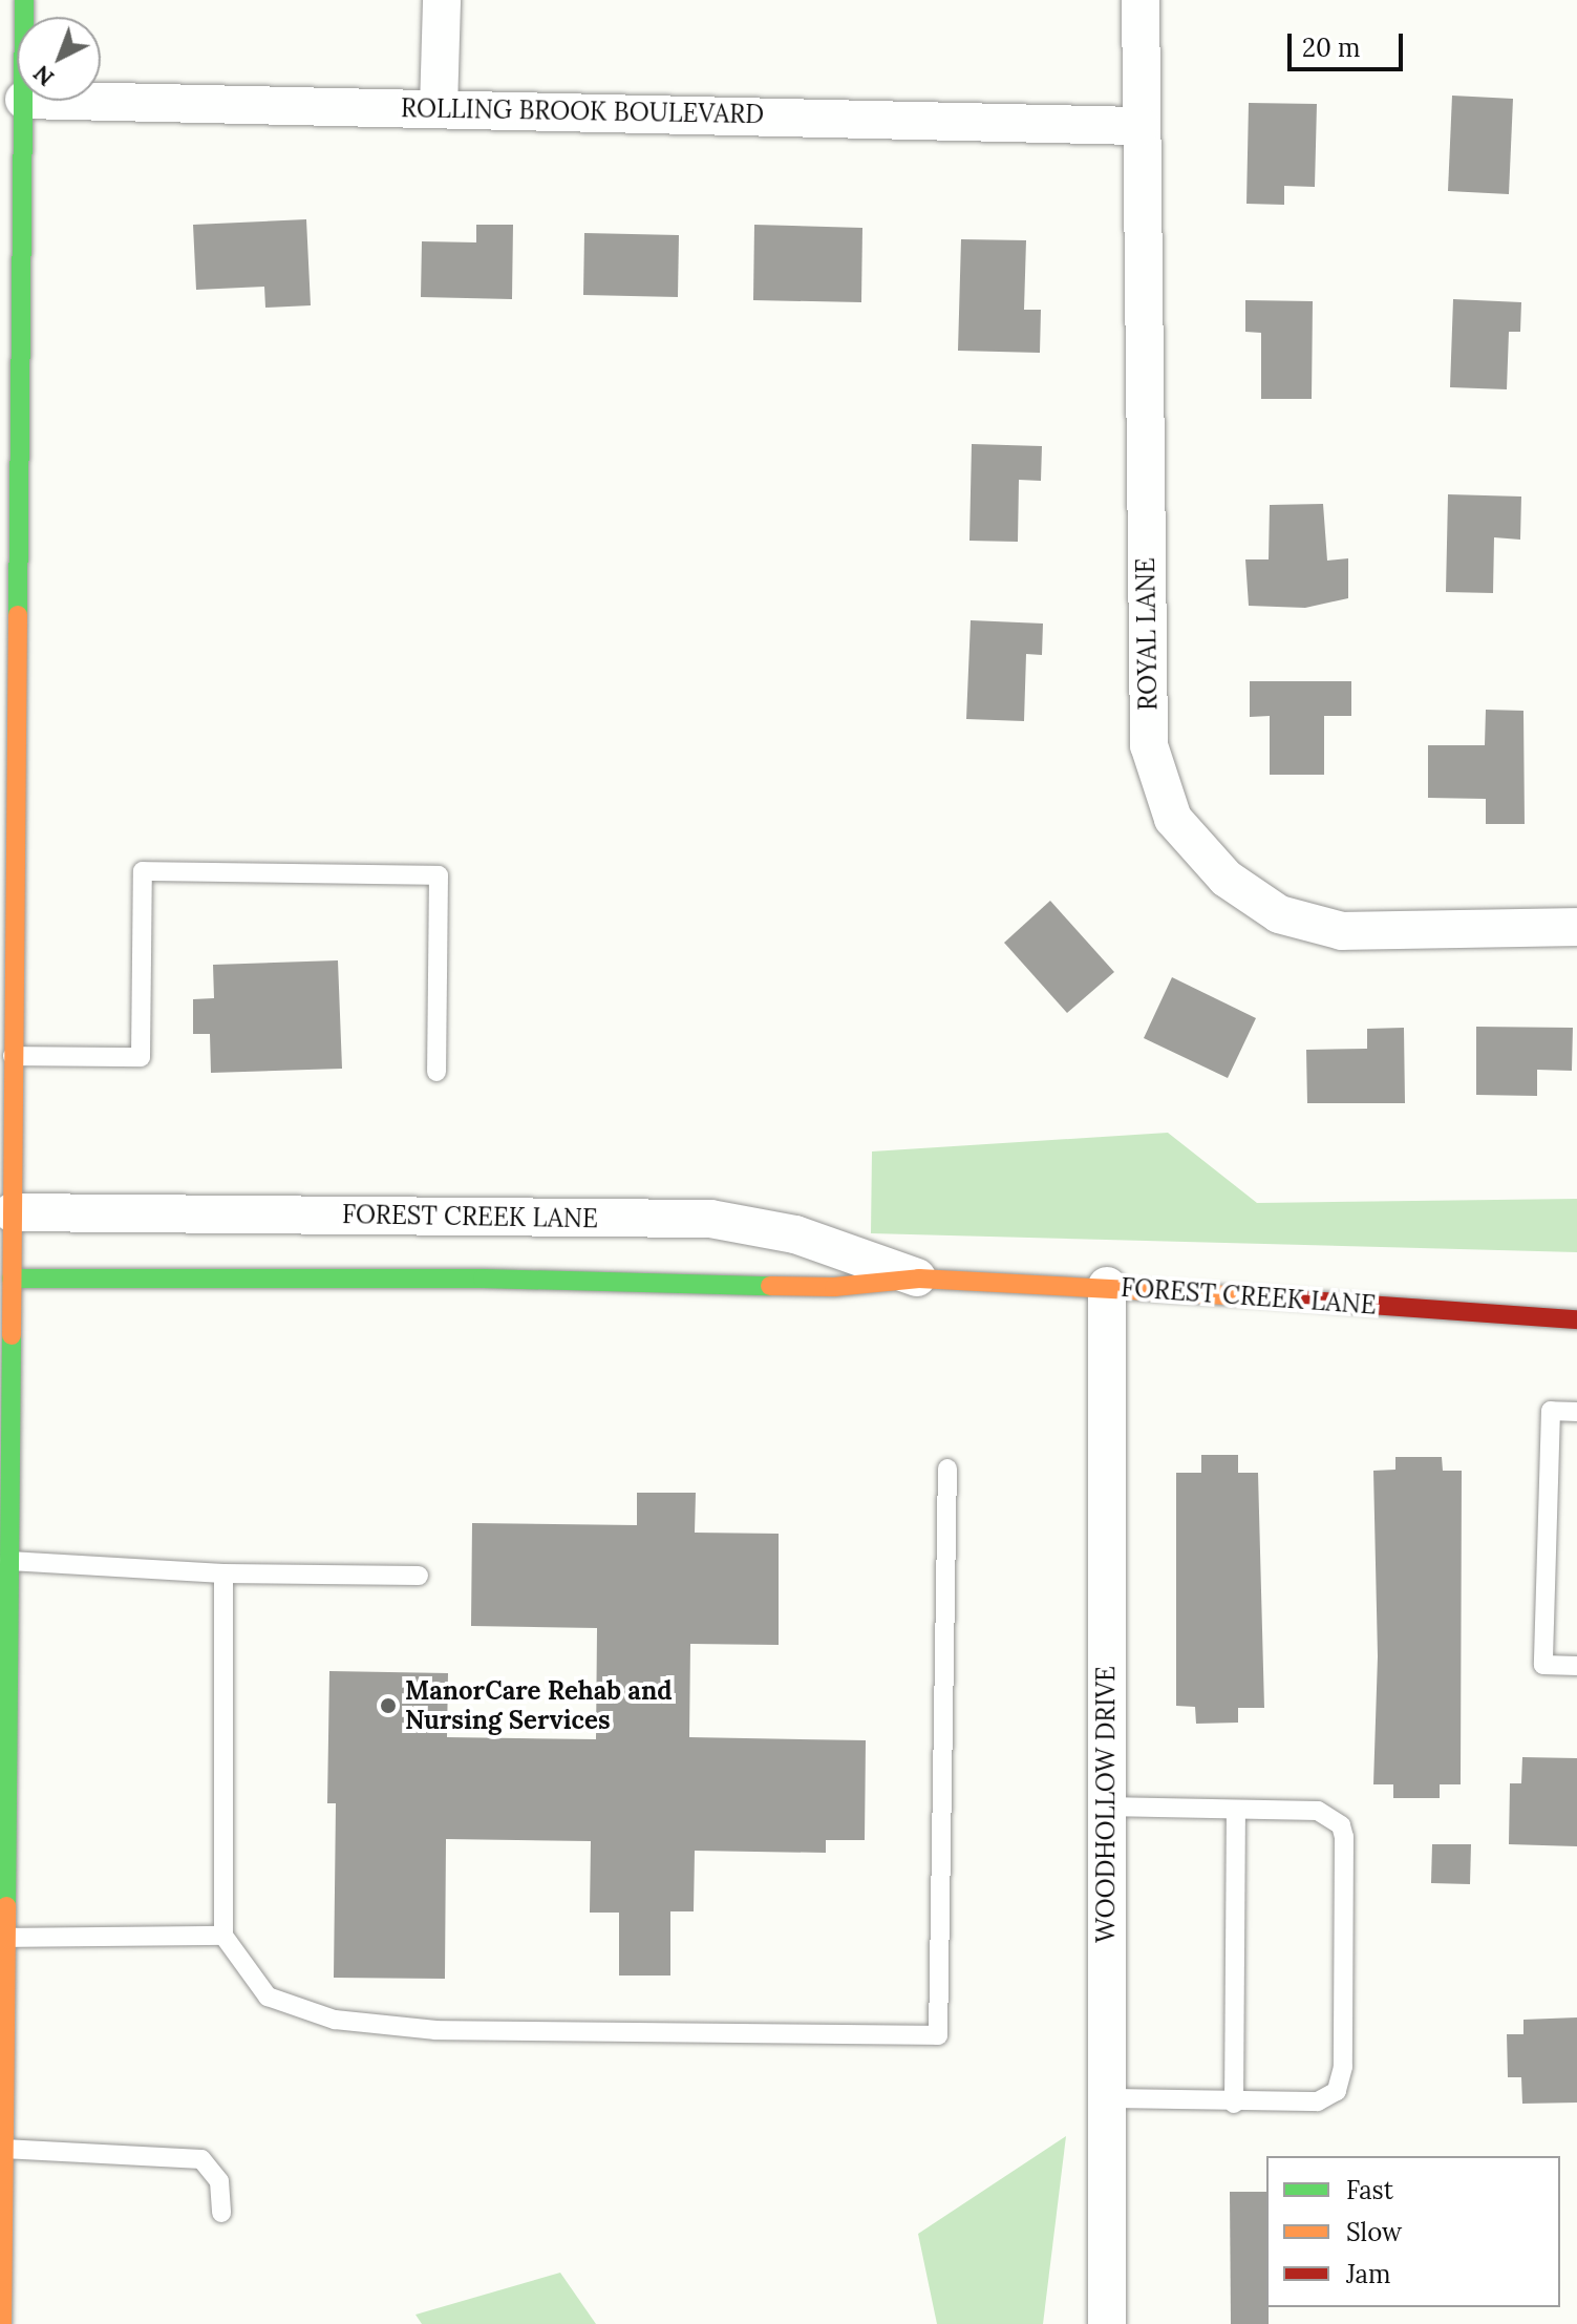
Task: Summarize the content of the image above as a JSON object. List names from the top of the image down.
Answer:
{
  "streets": {
    "street": [
      "ROLLING BROOK BOULEVARD",
      "ROYAL LANE",
      "FOREST CREEK LANE",
      "WOODHOLLOW DRIVE"
    ]
  },
  "crossings": [
    ["ROLLING BROOK BOULEVARD", "ROYAL LANE"],
    ["FOREST CREEK LANE", "WOODHOLLOW DRIVE"]
  ],
  "places": ["ManorCare Rehab and Nursing Services"],
  "legend": ["Fast", "Slow", "Jam"],
  "scale_bar": "20 m",
  "north": "bottom left"
}
